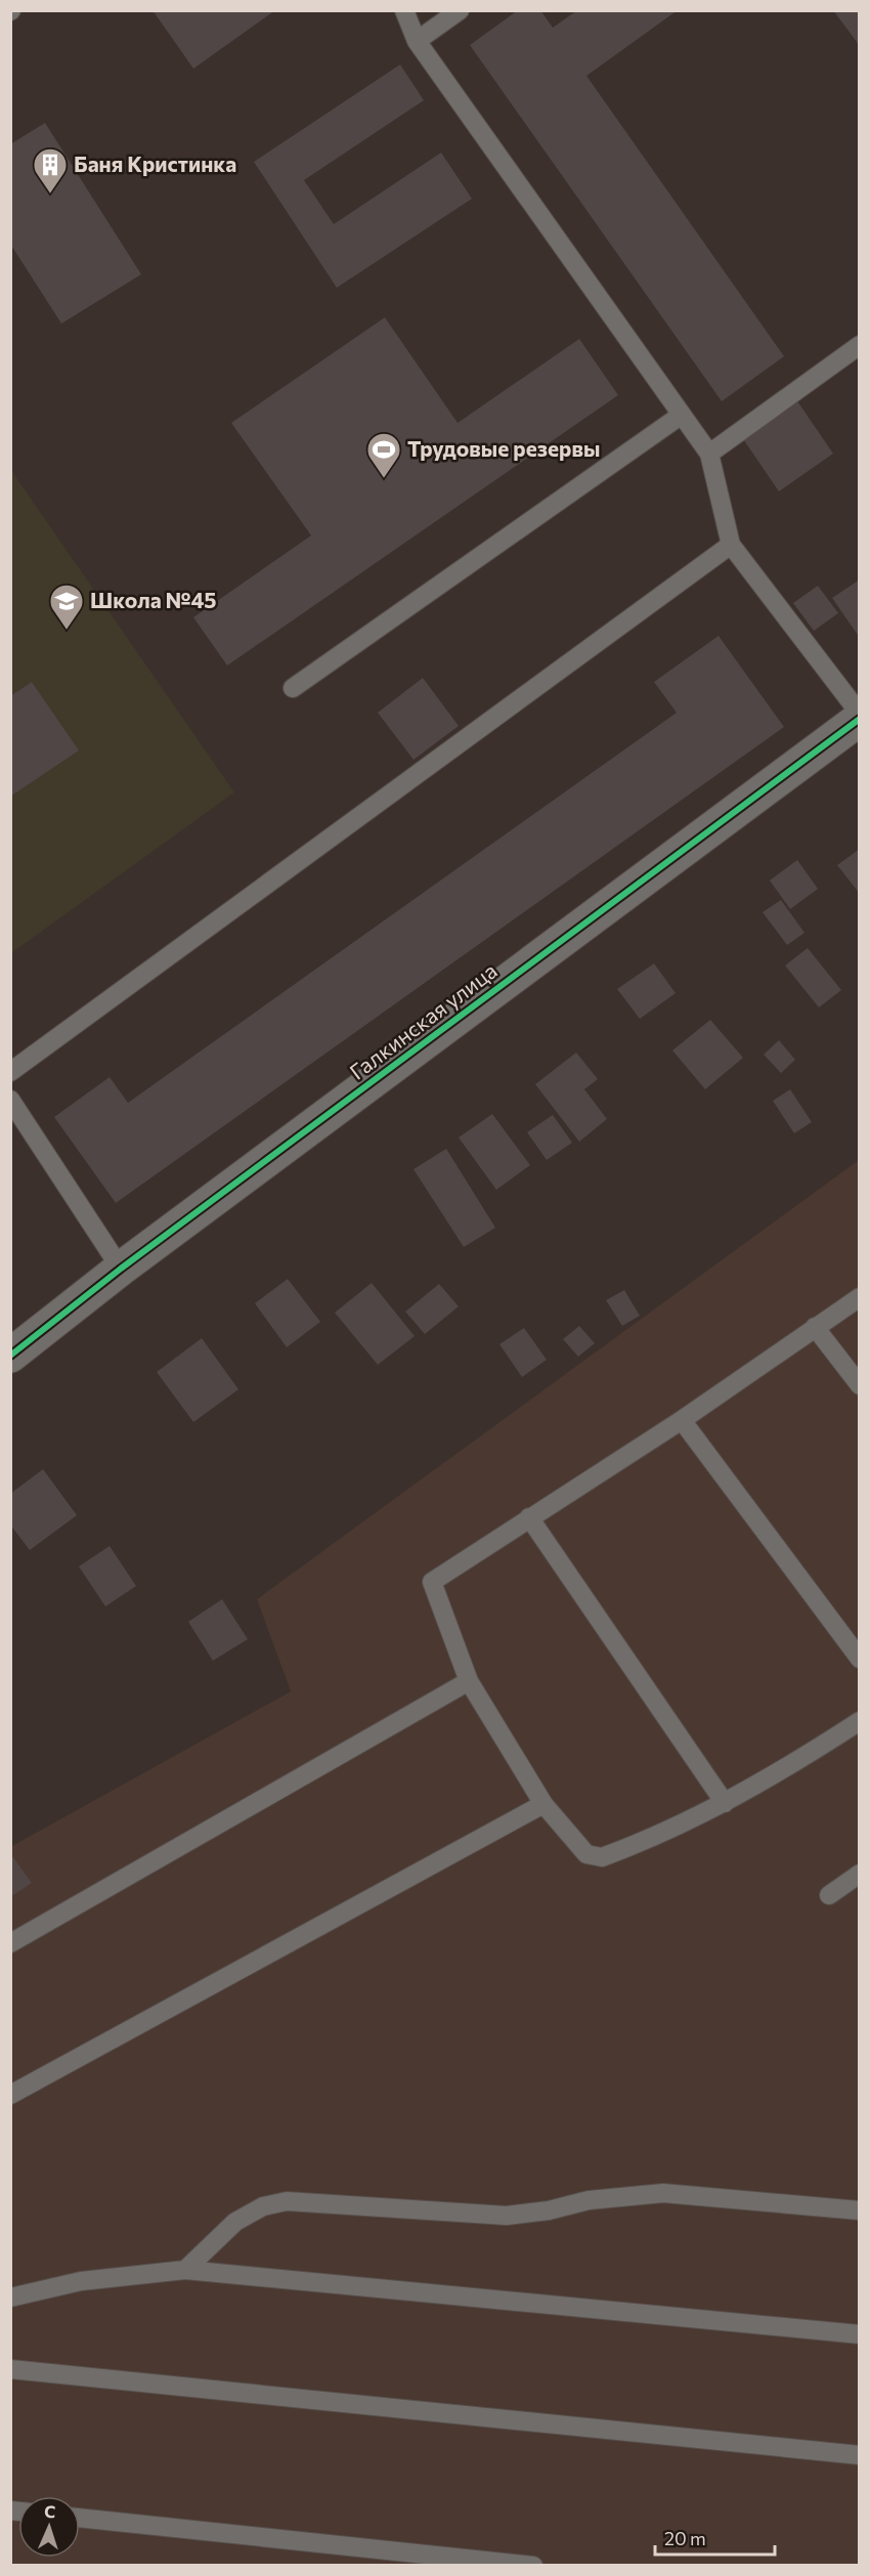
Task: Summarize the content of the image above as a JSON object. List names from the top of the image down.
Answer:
{
  "streets": {
    "street": ["Галкинская улица"]
  },
  "places": {
    "building": ["Баня Кристинка"],
    "sports": ["Трудовые резервы"],
    "school or university": ["Школа №45"]
  },
  "scale_bar": "20 m",
  "north": "top"
}
